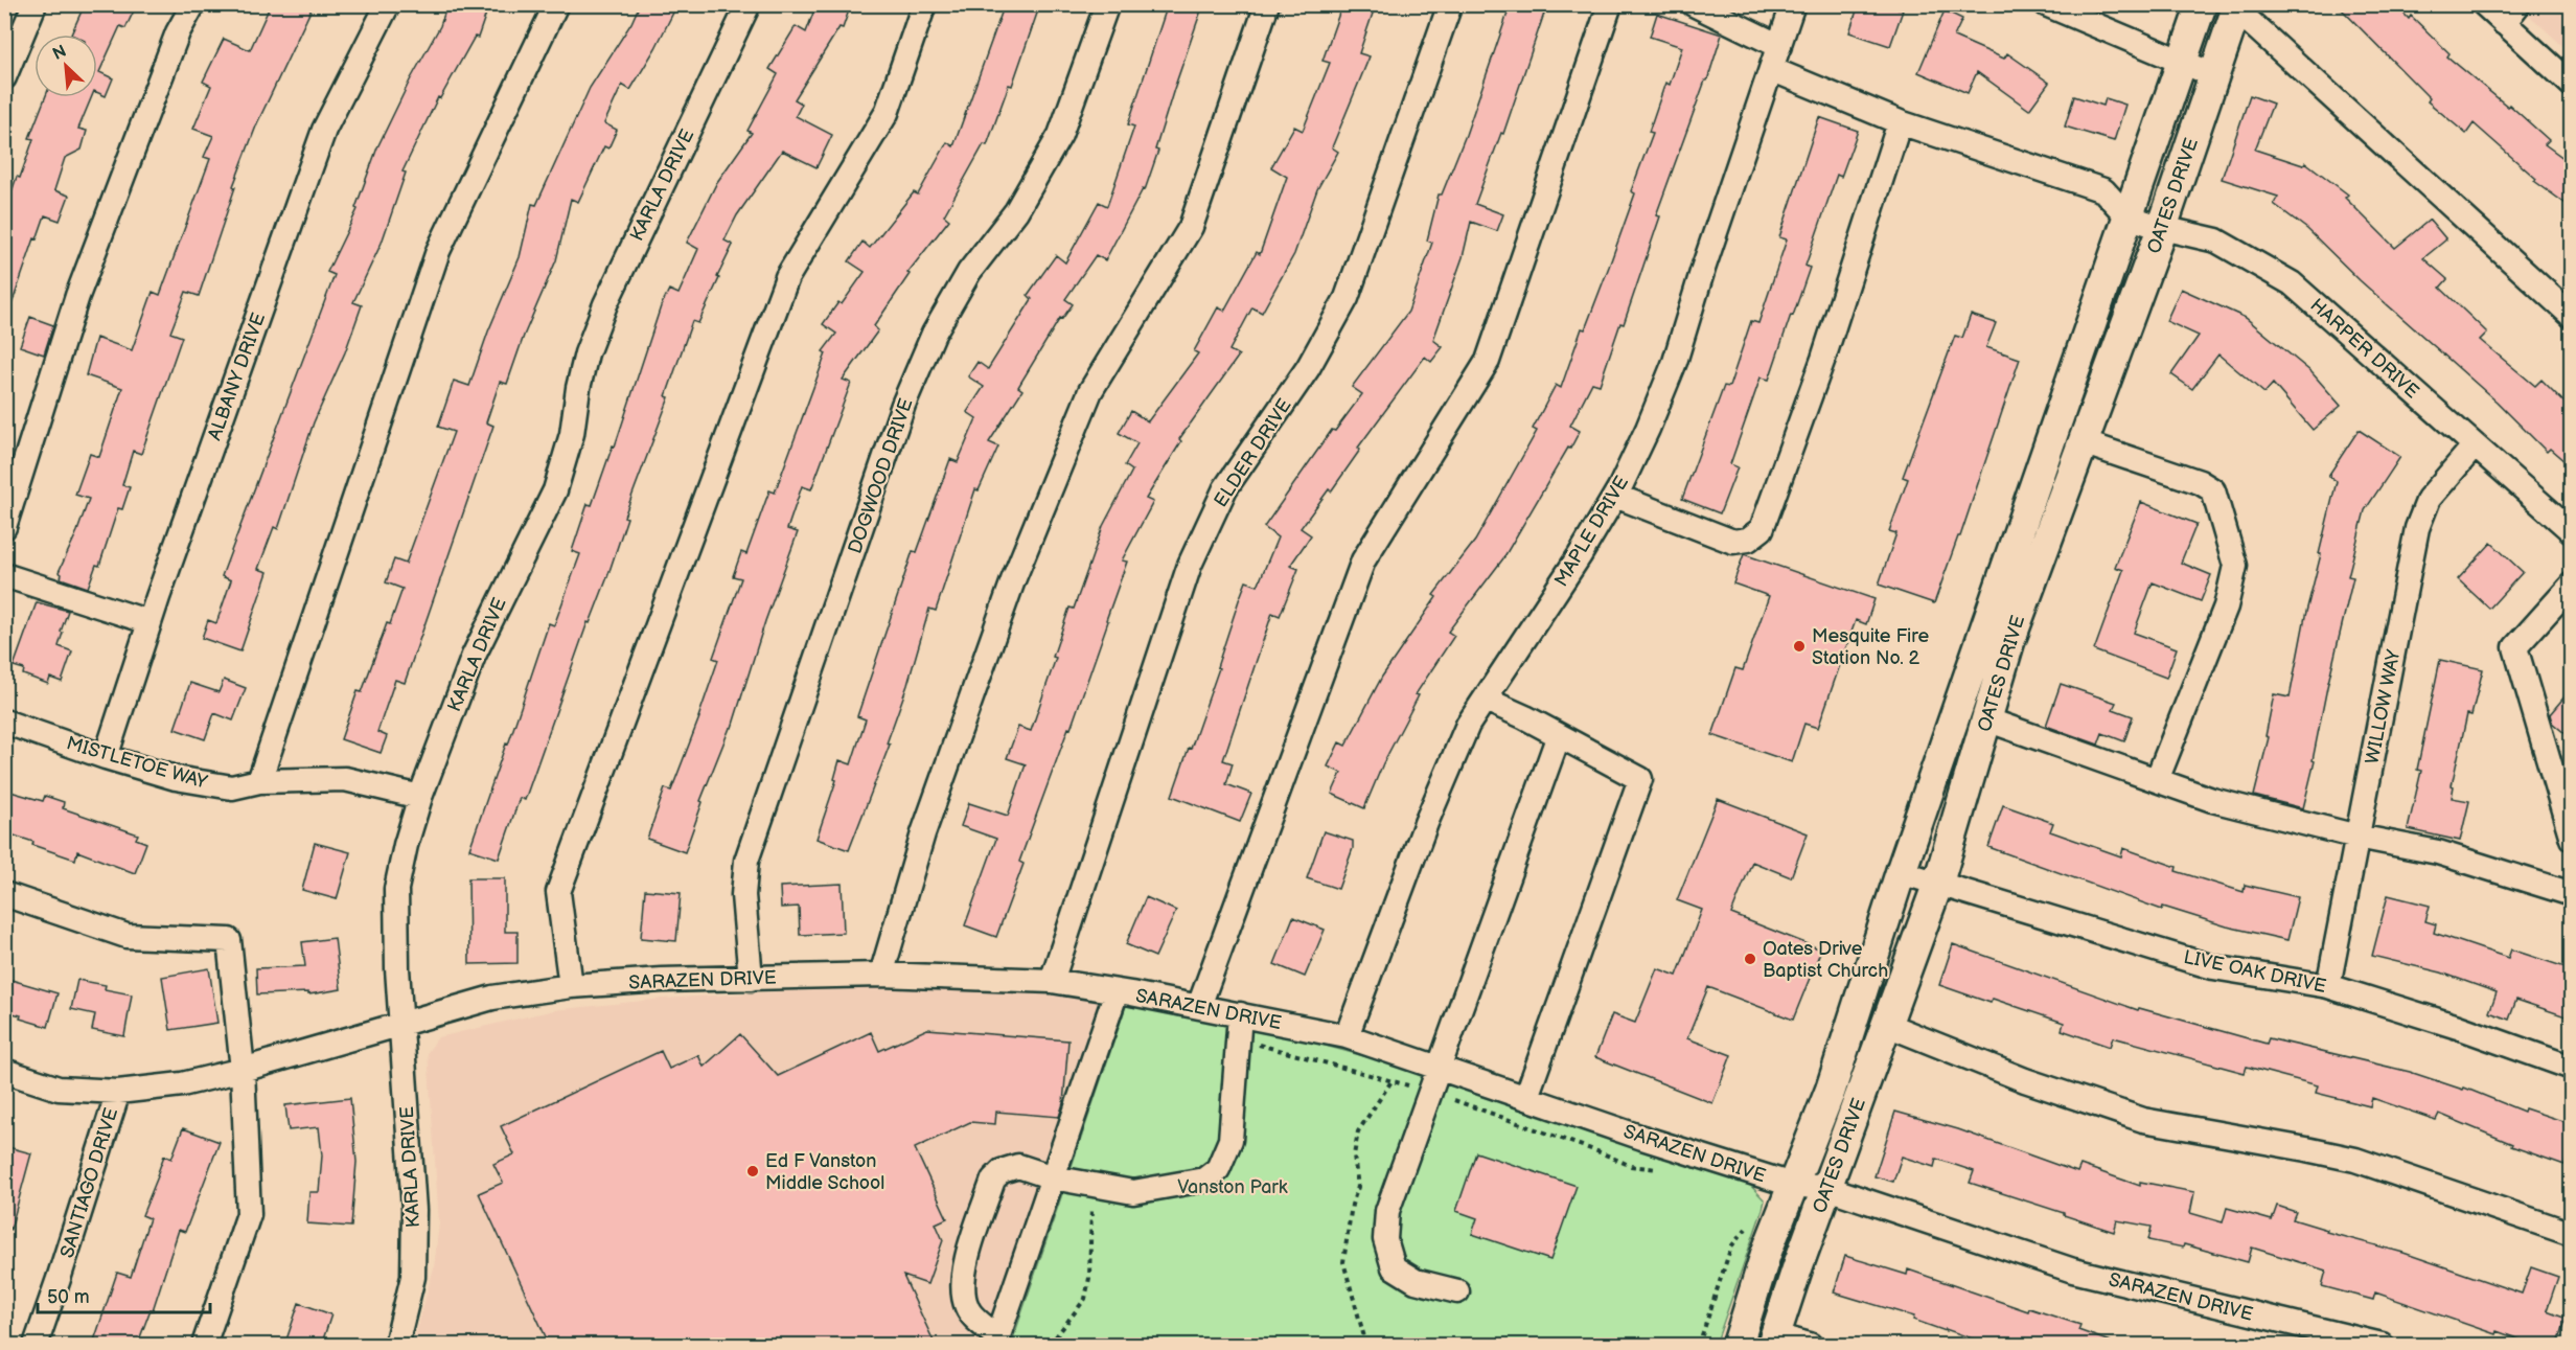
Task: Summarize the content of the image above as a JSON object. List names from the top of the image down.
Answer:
{
  "streets": {
    "main road": ["OATES DRIVE"],
    "street": [
      "KARLA DRIVE",
      "HARPER DRIVE",
      "ALBANY DRIVE",
      "ELDER DRIVE",
      "DOGWOOD DRIVE",
      "MAPLE DRIVE",
      "WILLOW WAY",
      "MISTLETOE WAY",
      "LIVE OAK DRIVE",
      "SARAZEN DRIVE",
      "SANTIAGO DRIVE"
    ]
  },
  "crossings": [
    ["KARLA DRIVE", "MISTLETOE WAY"],
    ["KARLA DRIVE", "SARAZEN DRIVE"],
    ["OATES DRIVE", "HARPER DRIVE"],
    ["OATES DRIVE", "LIVE OAK DRIVE"],
    ["OATES DRIVE", "SARAZEN DRIVE"],
    ["HARPER DRIVE", "WILLOW WAY"],
    ["ALBANY DRIVE", "MISTLETOE WAY"],
    ["ELDER DRIVE", "SARAZEN DRIVE"],
    ["DOGWOOD DRIVE", "SARAZEN DRIVE"],
    ["MAPLE DRIVE", "SARAZEN DRIVE"],
    ["WILLOW WAY", "LIVE OAK DRIVE"],
    ["SARAZEN DRIVE", "SANTIAGO DRIVE"]
  ],
  "parks": ["Vanston Park"],
  "places": ["Mesquite Fire Station No. 2", "Oates Drive Baptist Church", "Ed F Vanston Middle School"],
  "scale_bar": "50 m",
  "north": "top left"
}
